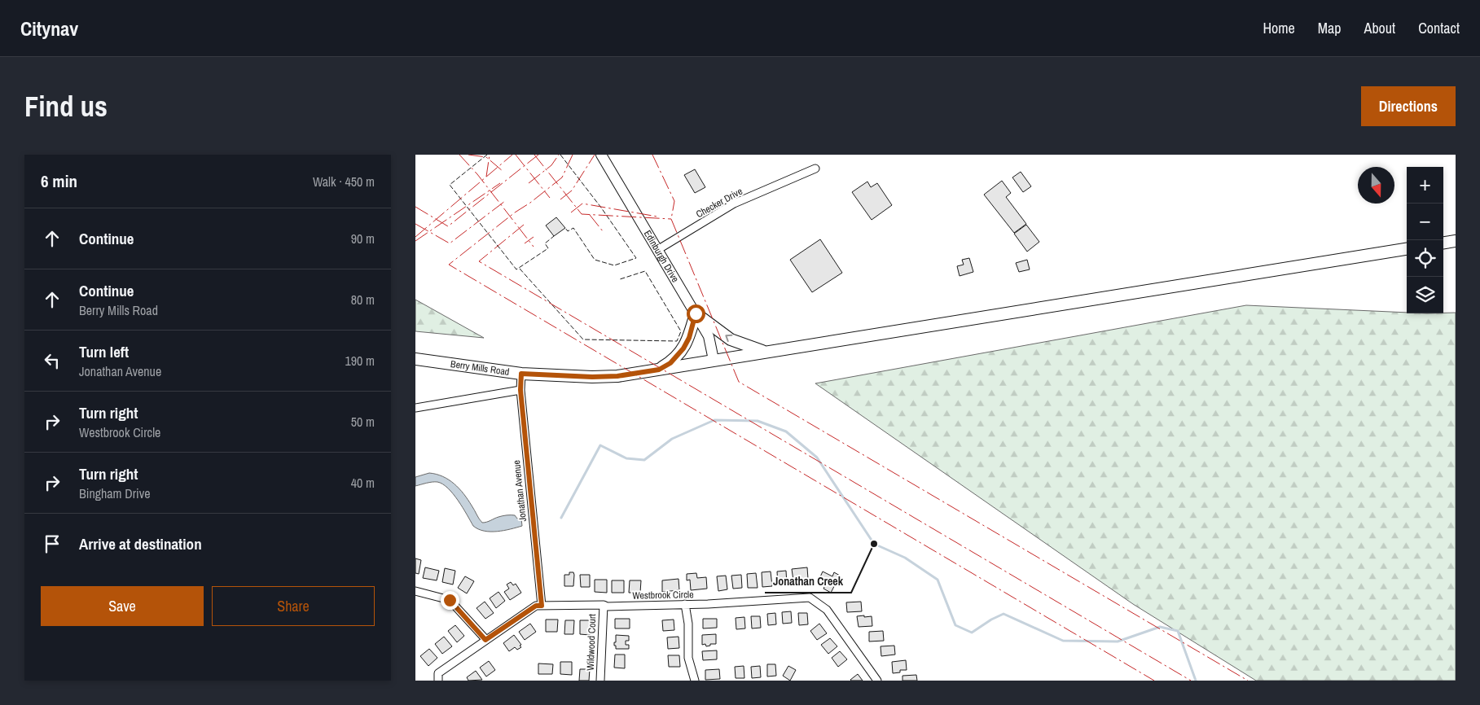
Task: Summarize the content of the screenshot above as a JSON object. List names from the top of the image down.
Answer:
{
  "streets": {
    "main road": ["Berry Mills Road"],
    "street": [
      "Checker Drive",
      "Edinburgh Drive",
      "Jonathan Avenue",
      "Westbrook Circle",
      "Wildwood Court"
    ]
  },
  "crossings": [
    ["Checker Drive", "Edinburgh Drive"],
    ["Edinburgh Drive", "Berry Mills Road"],
    ["Berry Mills Road", "Jonathan Avenue"],
    ["Jonathan Avenue", "Westbrook Circle"],
    ["Westbrook Circle", "Wildwood Court"]
  ],
  "places": ["Jonathan Creek"],
  "north": "bottom",
  "page": {
    "header": "Citynav",
    "nav": [
      "Home",
      "Map",
      "About",
      "Contact"
    ],
    "buttons": [
      "Directions",
      ["Save", "Share"]
    ],
    "title": "Find us",
    "heading": ["6 min", "Walk · 450 m"],
    "map_buttons": ["+", "−"],
    "list": [
      ["Continue", "90 m"],
      ["Continue", "Berry Mills Road", "80 m"],
      ["Turn left", "Jonathan Avenue", "190 m"],
      ["Turn right", "Westbrook Circle", "50 m"],
      ["Turn right", "Bingham Drive", "40 m"],
      "Arrive at destination"
    ]
  }
}
